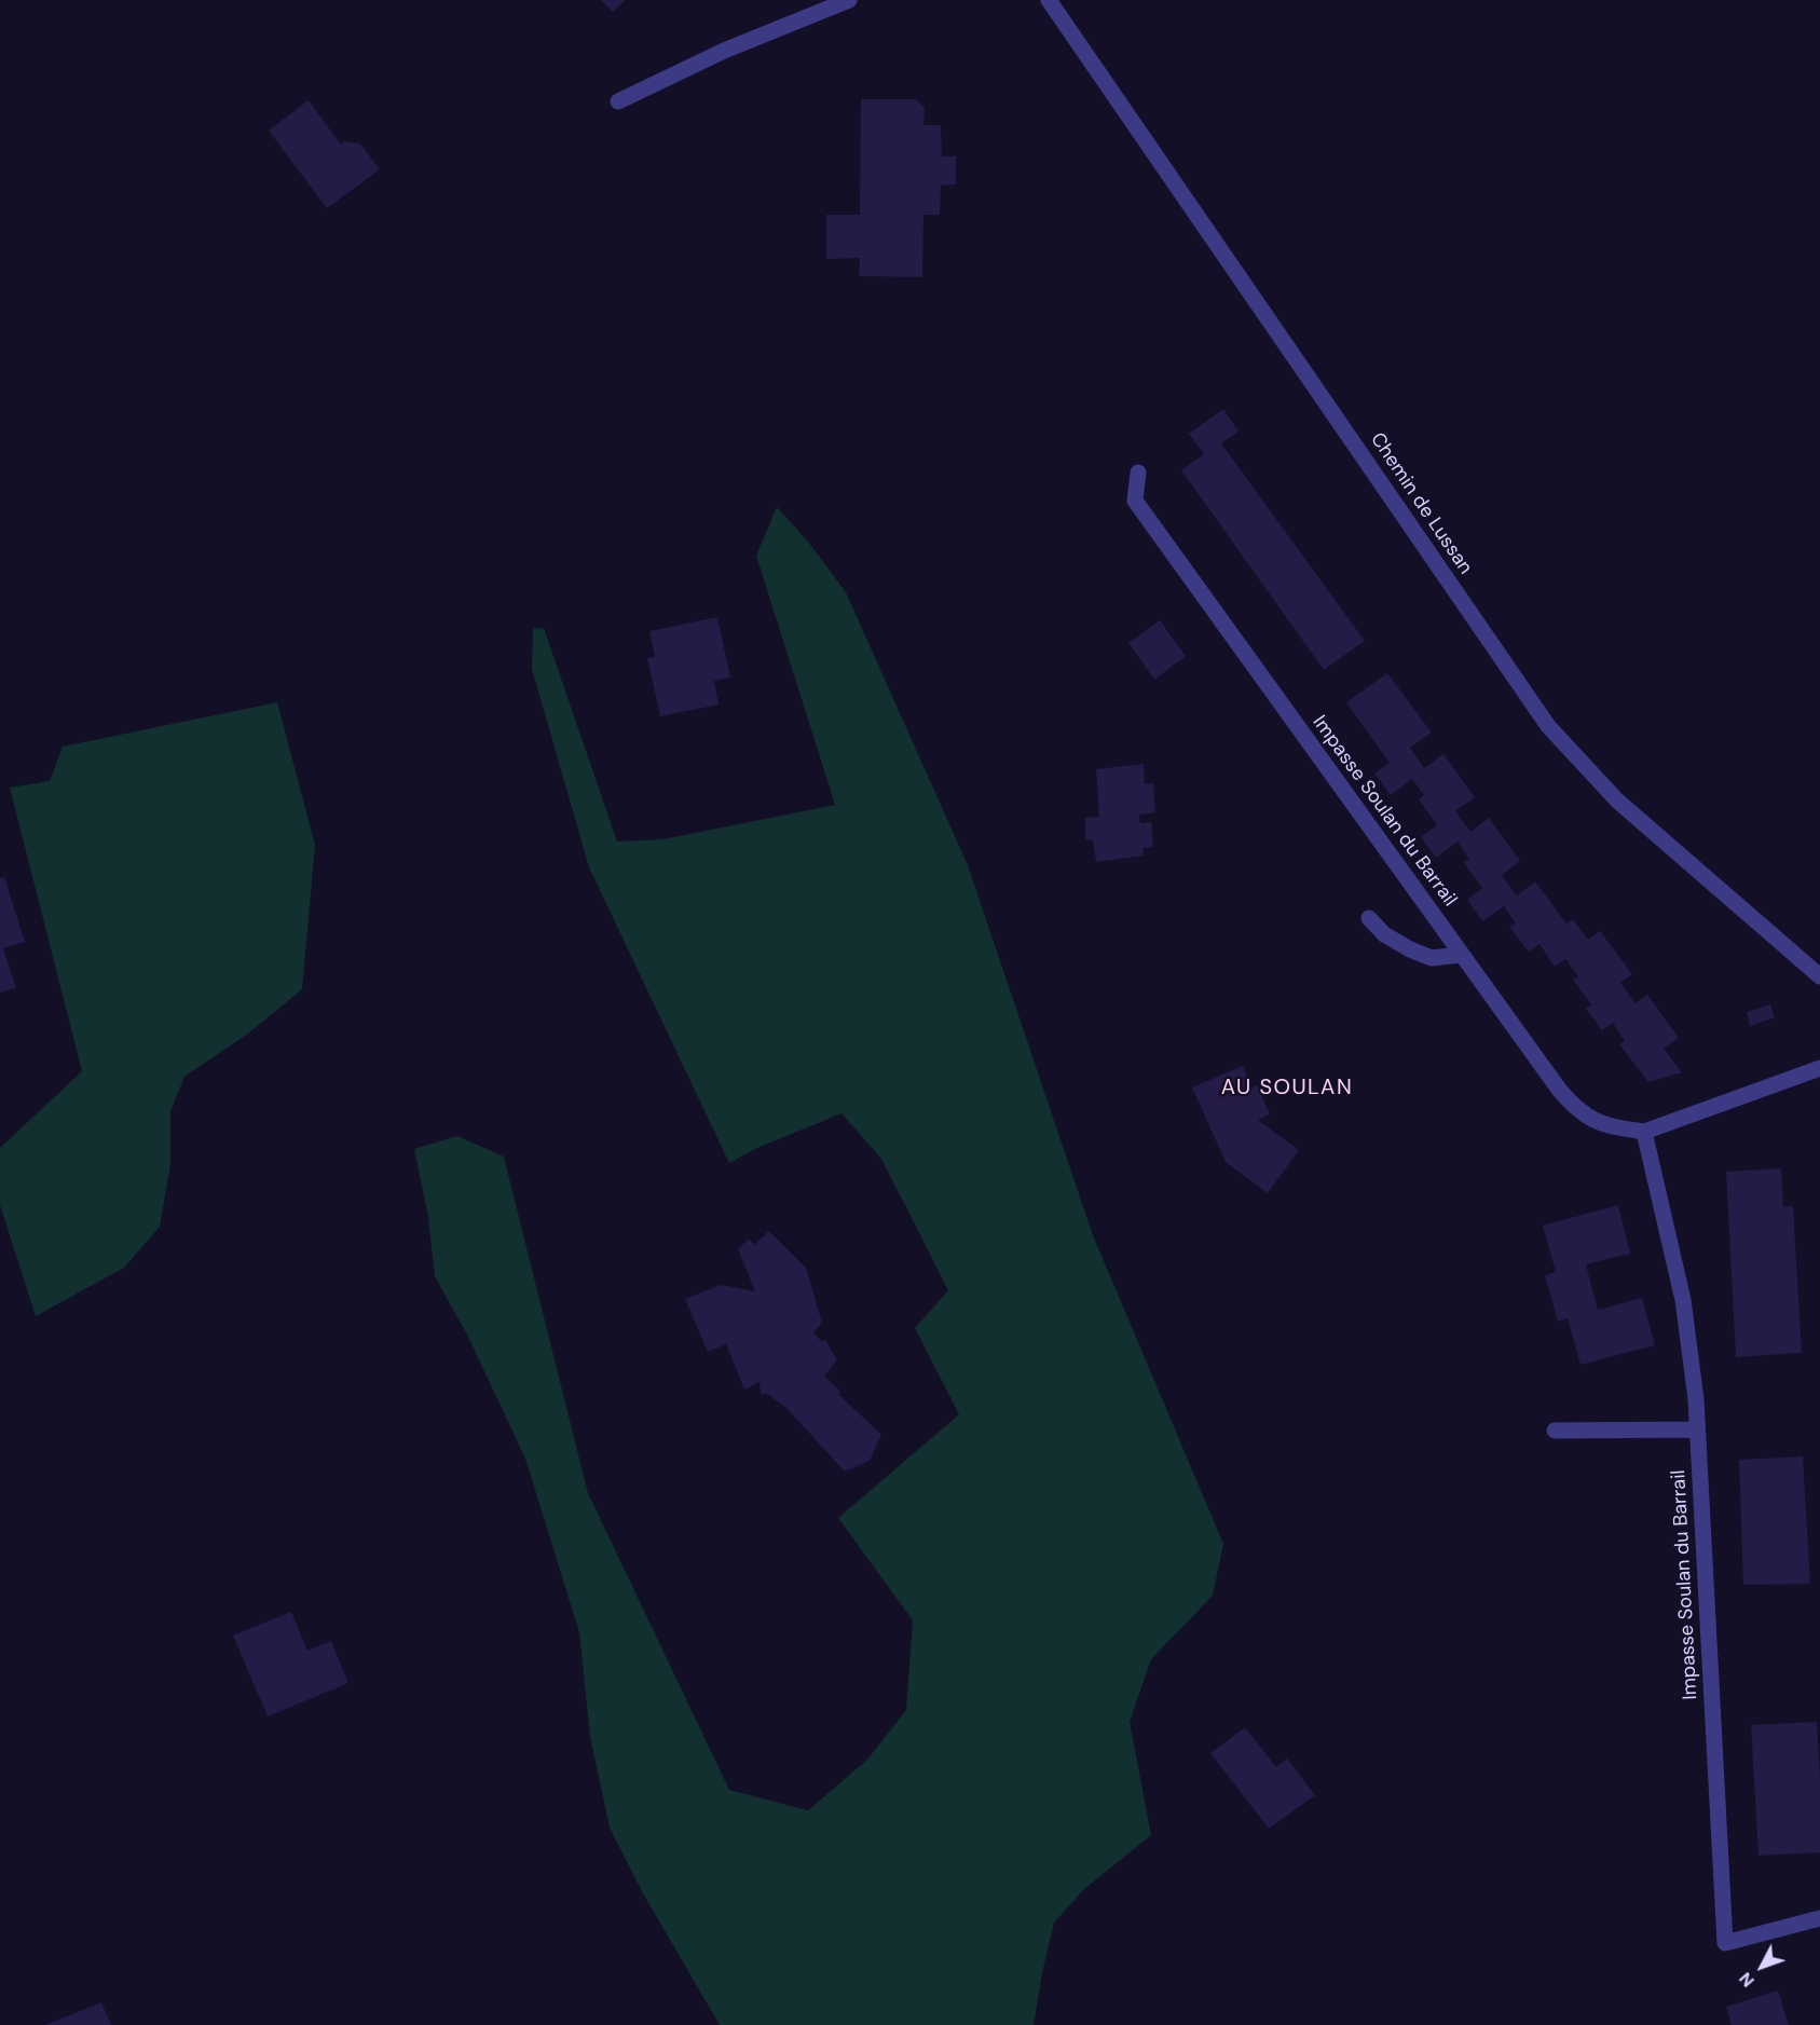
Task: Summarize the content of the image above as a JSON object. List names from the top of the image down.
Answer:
{
  "streets": {
    "street": ["Chemin de Lussan", "Impasse Soulan du Barrail"]
  },
  "districts": ["AU SOULAN"],
  "north": "bottom left"
}
